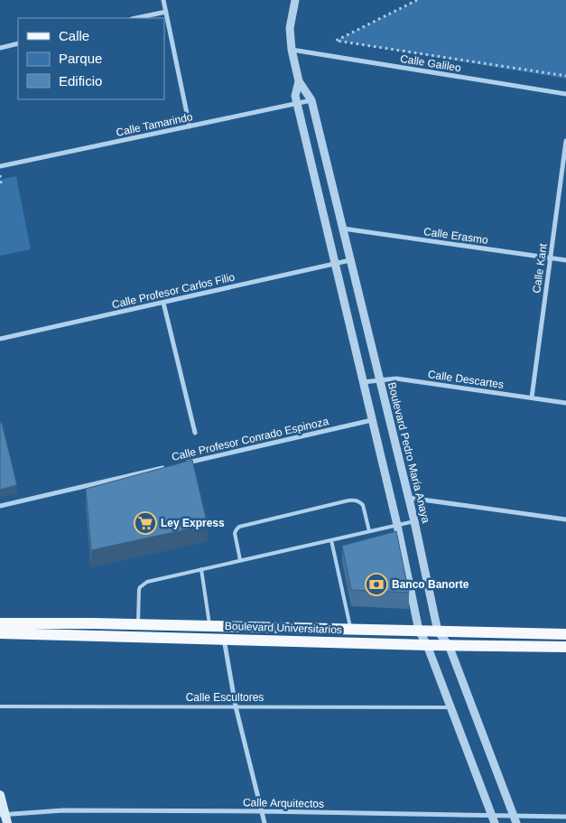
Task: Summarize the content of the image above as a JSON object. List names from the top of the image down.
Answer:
{
  "streets": {
    "main road": ["Boulevard Universitarios"],
    "street": [
      "Calle Galileo",
      "Calle Tamarindo",
      "Calle Erasmo",
      "Calle Kant",
      "Calle Profesor Carlos Filio",
      "Calle Descartes",
      "Calle Profesor Conrado Espinoza",
      "Boulevard Pedro María Anaya",
      "Calle Arquitectos"
    ],
    "lane": ["Calle Escultores"]
  },
  "crossings": [
    ["Calle Galileo", "Boulevard Pedro María Anaya"],
    ["Calle Tamarindo", "Boulevard Pedro María Anaya"],
    ["Calle Erasmo", "Calle Kant"],
    ["Calle Erasmo", "Boulevard Pedro María Anaya"],
    ["Calle Kant", "Calle Descartes"],
    ["Calle Profesor Carlos Filio", "Boulevard Pedro María Anaya"],
    ["Calle Descartes", "Boulevard Pedro María Anaya"],
    ["Calle Profesor Conrado Espinoza", "Boulevard Pedro María Anaya"],
    ["Boulevard Pedro María Anaya", "Boulevard Universitarios"],
    ["Boulevard Pedro María Anaya", "Calle Escultores"],
    ["Boulevard Pedro María Anaya", "Calle Arquitectos"]
  ],
  "places": {
    "supermarket": ["Ley Express"],
    "bank": ["Banco Banorte"]
  },
  "legend": ["Calle", "Parque", "Edificio"]
}
